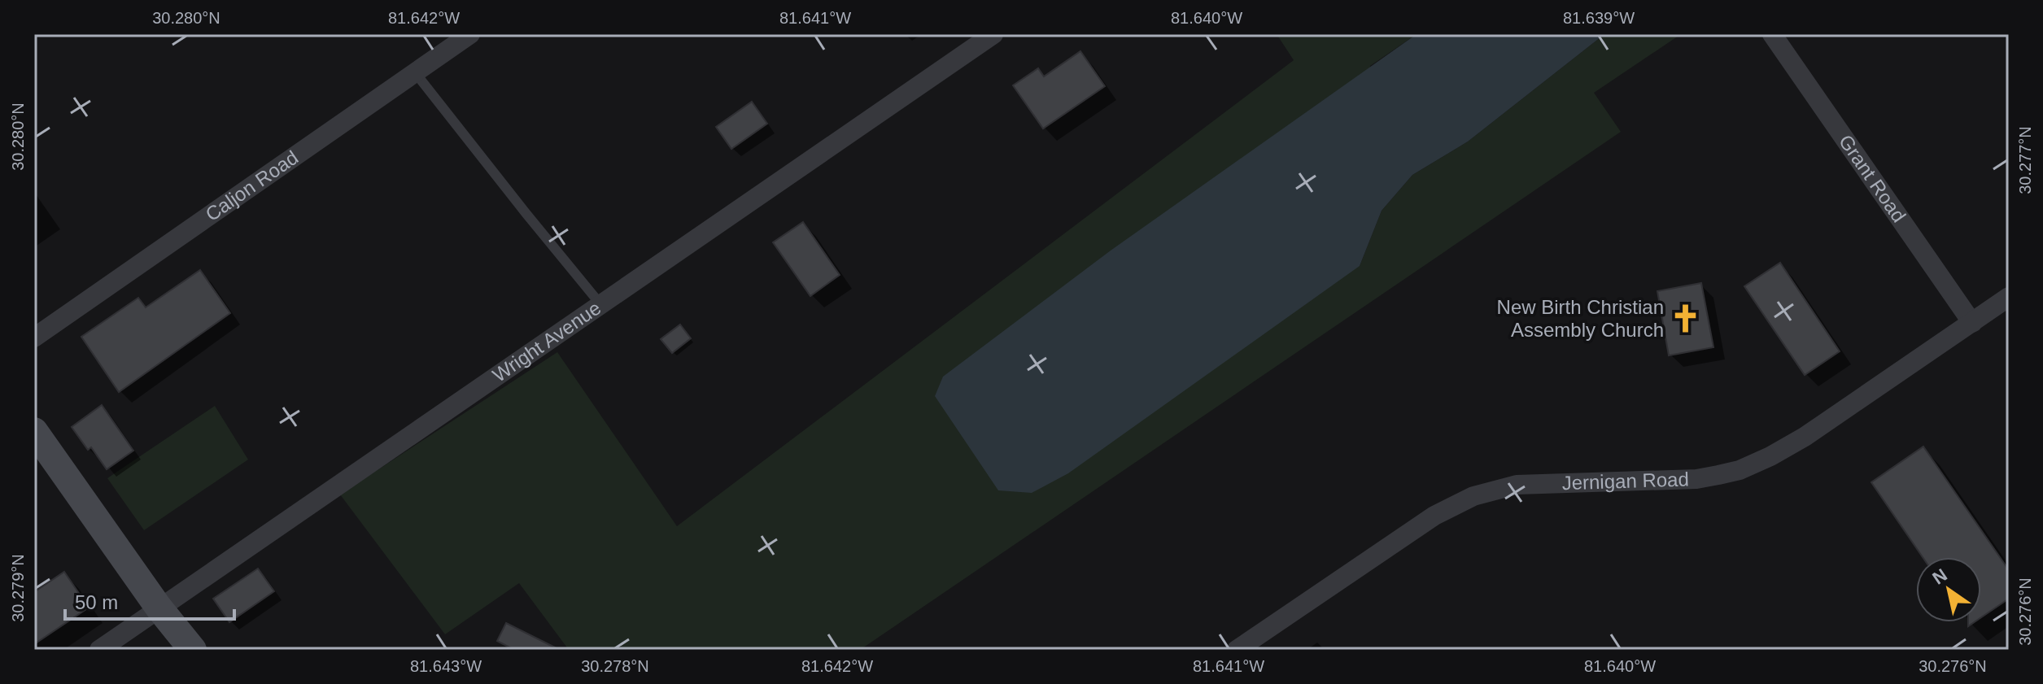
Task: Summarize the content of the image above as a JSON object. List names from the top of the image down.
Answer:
{
  "streets": {
    "street": [
      "Grant Road",
      "Caljon Road",
      "Wright Avenue",
      "Jernigan Road"
    ]
  },
  "crossings": [
    ["Grant Road", "Jernigan Road"]
  ],
  "places": {
    "church": ["New Birth Christian Assembly Church"]
  },
  "scale_bar": "50 m",
  "north": "top left",
  "coordinates": [
    "30.280°N",
    "81.642°W",
    "81.641°W",
    "81.640°W",
    "81.639°W",
    "30.277°N",
    "30.279°N",
    "30.276°N",
    "81.643°W",
    "30.278°N"
  ]
}
